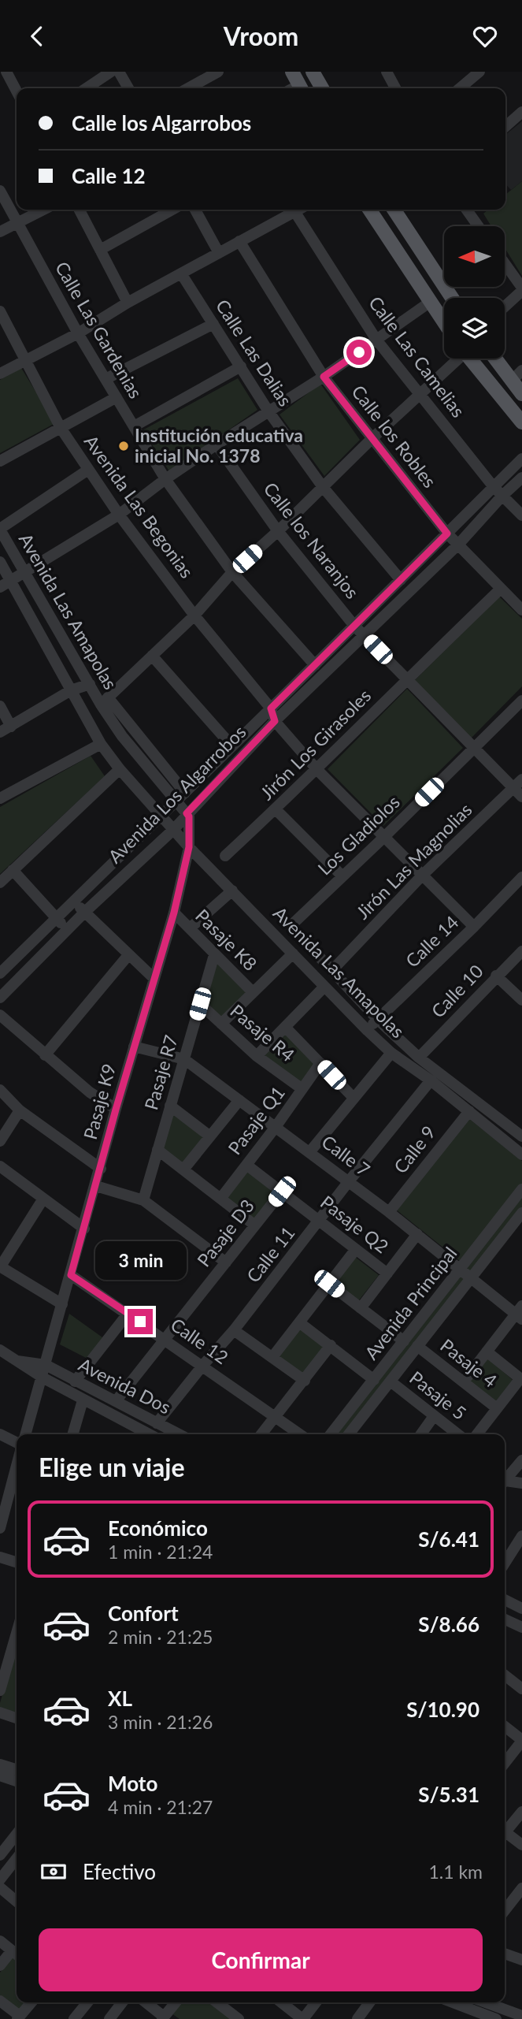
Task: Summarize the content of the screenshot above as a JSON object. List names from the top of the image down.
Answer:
{
  "streets": {
    "street": [
      "Calle Las Gardenias",
      "Calle Las Dalias",
      "Calle Las Camelias",
      "Calle los Robles",
      "Avenida Las Begonias",
      "Calle los Naranjos",
      "Avenida Las Amapolas",
      "Jirón Los Girasoles",
      "Avenida Los Algarrobos",
      "Los Gladiolos",
      "Jirón Las Magnolias",
      "Pasaje K8",
      "Calle 14",
      "Calle 10",
      "Pasaje R4",
      "Pasaje R7",
      "Pasaje K9",
      "Pasaje Q1",
      "Calle 9",
      "Calle 7",
      "Pasaje Q2",
      "Pasaje D3",
      "Calle 11",
      "Avenida Principal",
      "Calle 12",
      "Pasaje 4",
      "Avenida Dos",
      "Pasaje 5"
    ]
  },
  "crossings": [
    ["Calle Las Gardenias", "Avenida Los Algarrobos"],
    ["Calle Las Dalias", "Avenida Los Algarrobos"],
    ["Calle Las Camelias", "Avenida Los Algarrobos"],
    ["Calle los Robles", "Jirón Los Girasoles"],
    ["Calle los Robles", "Avenida Los Algarrobos"],
    ["Avenida Las Begonias", "Avenida Los Algarrobos"],
    ["Calle los Naranjos", "Jirón Los Girasoles"],
    ["Calle los Naranjos", "Avenida Los Algarrobos"],
    ["Calle los Naranjos", "Los Gladiolos"],
    ["Calle los Naranjos", "Jirón Las Magnolias"],
    ["Avenida Las Amapolas", "Avenida Los Algarrobos"],
    ["Avenida Las Amapolas", "Los Gladiolos"],
    ["Avenida Las Amapolas", "Jirón Las Magnolias"],
    ["Avenida Las Amapolas", "Calle 14"],
    ["Avenida Las Amapolas", "Calle 10"],
    ["Avenida Las Amapolas", "Pasaje K9"],
    ["Avenida Las Amapolas", "Calle 9"],
    ["Avenida Las Amapolas", "Calle 11"],
    ["Pasaje K8", "Pasaje R7"],
    ["Pasaje K8", "Pasaje K9"],
    ["Pasaje R4", "Pasaje R7"],
    ["Pasaje R4", "Pasaje Q1"],
    ["Pasaje R7", "Calle 7"],
    ["Pasaje K9", "Calle 7"],
    ["Pasaje K9", "Calle 12"],
    ["Pasaje K9", "Avenida Dos"],
    ["Pasaje Q1", "Calle 7"],
    ["Pasaje Q1", "Pasaje Q2"],
    ["Calle 9", "Calle 7"],
    ["Calle 7", "Calle 11"],
    ["Calle 7", "Avenida Principal"],
    ["Pasaje Q2", "Pasaje D3"],
    ["Pasaje Q2", "Calle 11"],
    ["Pasaje D3", "Calle 12"],
    ["Pasaje D3", "Avenida Dos"],
    ["Calle 11", "Calle 12"],
    ["Calle 11", "Avenida Dos"],
    ["Avenida Principal", "Pasaje 4"],
    ["Avenida Principal", "Pasaje 5"],
    ["Pasaje 4", "Pasaje 5"]
  ],
  "places": ["Institución educativa inicial No. 1378"],
  "north": "left",
  "page": {
    "header": "Vroom",
    "banner": ["Calle los Algarrobos", "Calle 12"],
    "bubble": "3 min",
    "heading": "Elige un viaje",
    "list": [
      {
        "name": "Económico",
        "note": "1 min · 21:24",
        "value": "S/6.41"
      },
      {
        "name": "Confort",
        "note": "2 min · 21:25",
        "value": "S/8.66"
      },
      {
        "name": "XL",
        "note": "3 min · 21:26",
        "value": "S/10.90"
      },
      {
        "name": "Moto",
        "note": "4 min · 21:27",
        "value": "S/5.31"
      }
    ],
    "pay": ["Efectivo", "1.1 km"],
    "buttons": "Confirmar"
  }
}
